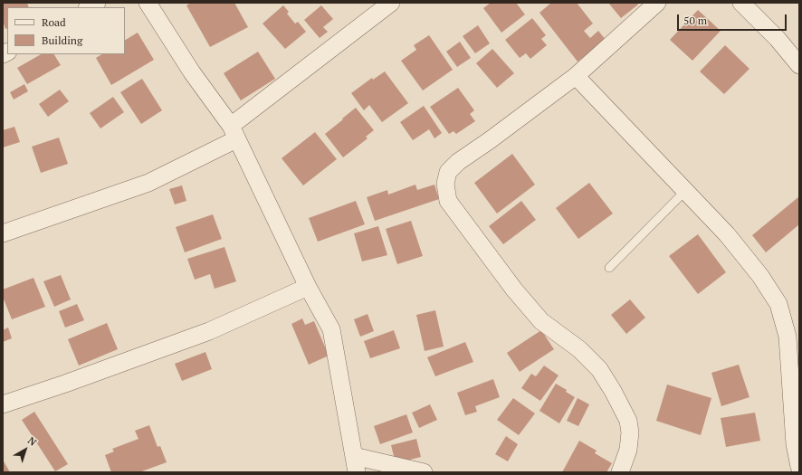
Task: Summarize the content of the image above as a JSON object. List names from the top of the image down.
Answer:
{
  "legend": ["Road", "Building"],
  "scale_bar": "50 m",
  "north": "top right"
}
